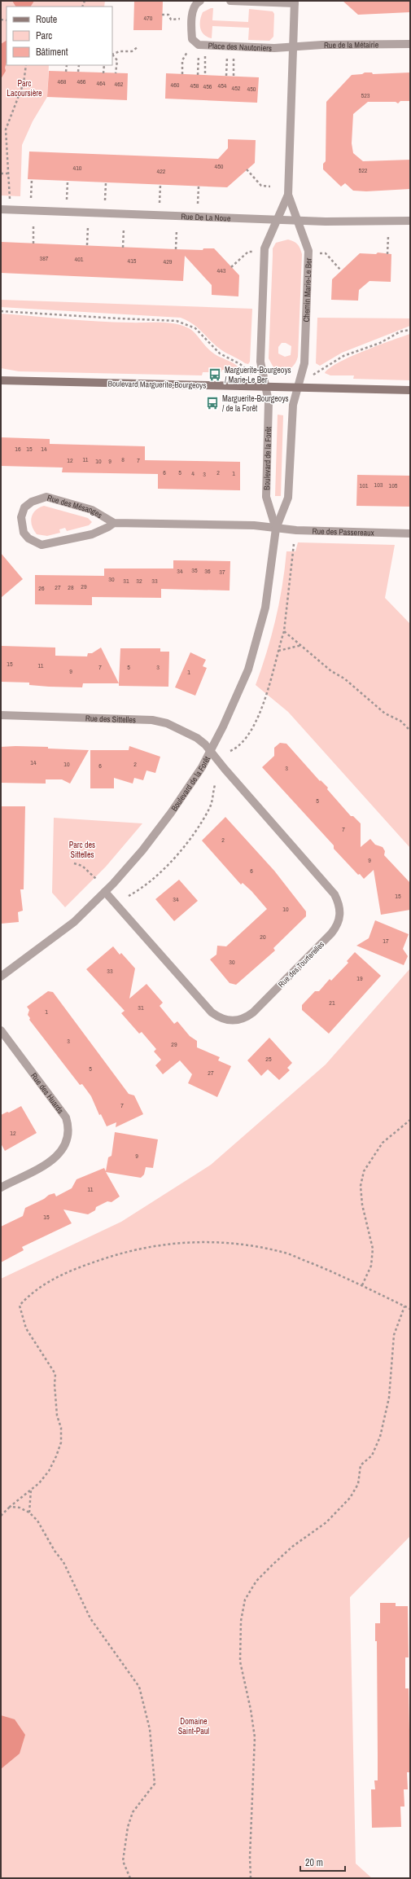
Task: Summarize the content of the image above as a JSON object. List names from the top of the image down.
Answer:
{
  "streets": {
    "street": [
      "Rue de la Métairie",
      "Place des Nautoniers",
      "Rue De La Noue",
      "Chemin Marie-Le Ber",
      "Boulevard Marguerite-Bourgeoys",
      "Boulevard de la Forêt",
      "Rue des Mésanges",
      "Rue des Passereaux",
      "Rue des Sittelles",
      "Rue des Tourterelles",
      "Rue des Huards"
    ]
  },
  "crossings": [
    ["Rue de la Métairie", "Place des Nautoniers"],
    ["Rue de la Métairie", "Chemin Marie-Le Ber"],
    ["Place des Nautoniers", "Chemin Marie-Le Ber"],
    ["Rue De La Noue", "Chemin Marie-Le Ber"],
    ["Chemin Marie-Le Ber", "Boulevard Marguerite-Bourgeoys"],
    ["Chemin Marie-Le Ber", "Boulevard de la Forêt"],
    ["Boulevard Marguerite-Bourgeoys", "Boulevard de la Forêt"],
    ["Boulevard de la Forêt", "Rue des Mésanges"],
    ["Boulevard de la Forêt", "Rue des Passereaux"],
    ["Boulevard de la Forêt", "Rue des Sittelles"],
    ["Boulevard de la Forêt", "Rue des Tourterelles"],
    ["Rue des Mésanges", "Rue des Passereaux"],
    ["Rue des Sittelles", "Rue des Tourterelles"]
  ],
  "parks": ["Parc Lacoursière", "Parc des Sittelles", "Domaine Saint-Paul"],
  "places": {
    "bus stop": ["Marguerite-Bourgeoys / Marie-Le Ber", "Marguerite-Bourgeoys / de la Forêt"]
  },
  "house_numbers": [
    "470",
    "468",
    "466",
    "464",
    "462",
    "460",
    "458",
    "454",
    "456",
    "452",
    "450",
    "523",
    "450",
    "410",
    "522",
    "422",
    "387",
    "401",
    "415",
    "429",
    "443",
    "16",
    "15",
    "14",
    "11",
    "8",
    "12",
    "7",
    "10",
    "9",
    "6",
    "5",
    "2",
    "4",
    "1",
    "3",
    "103",
    "101",
    "105",
    "35",
    "34",
    "36",
    "37",
    "30",
    "31",
    "32",
    "33",
    "29",
    "27",
    "28",
    "26",
    "15",
    "11",
    "7",
    "5",
    "3",
    "9",
    "1",
    "14",
    "10",
    "2",
    "6",
    "3",
    "5",
    "7",
    "2",
    "9",
    "6",
    "15",
    "34",
    "10",
    "20",
    "17",
    "30",
    "33",
    "19",
    "21",
    "31",
    "1",
    "3",
    "29",
    "25",
    "5",
    "27",
    "7",
    "12",
    "9",
    "11",
    "15"
  ],
  "legend": ["Route", "Parc", "Bâtiment"],
  "scale_bar": "20 m"
}
